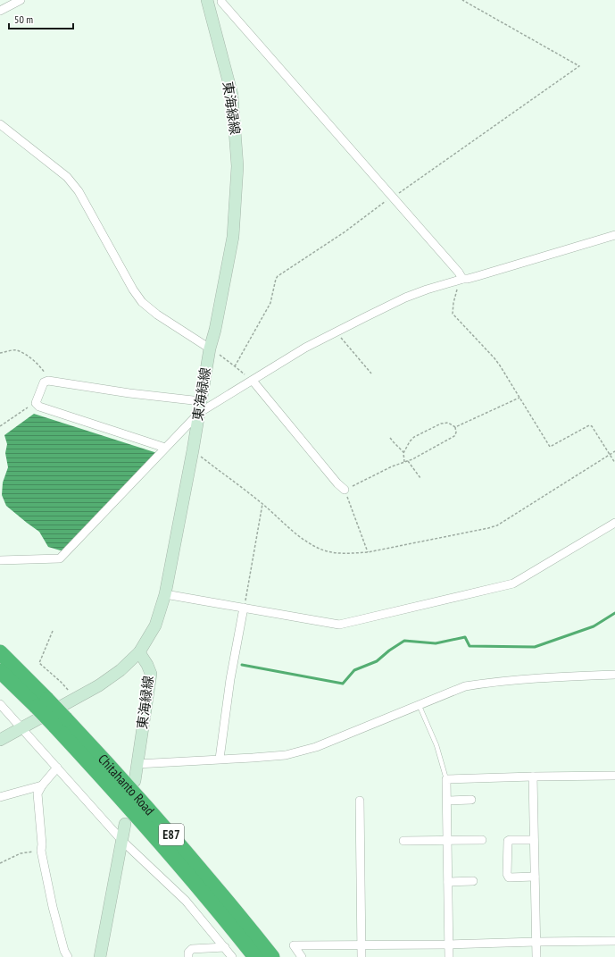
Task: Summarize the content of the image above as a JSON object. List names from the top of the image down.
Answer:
{
  "streets": {
    "highway": ["Chitahanto Road", "E87"],
    "main road": ["東海緑線"]
  },
  "scale_bar": "50 m"
}
